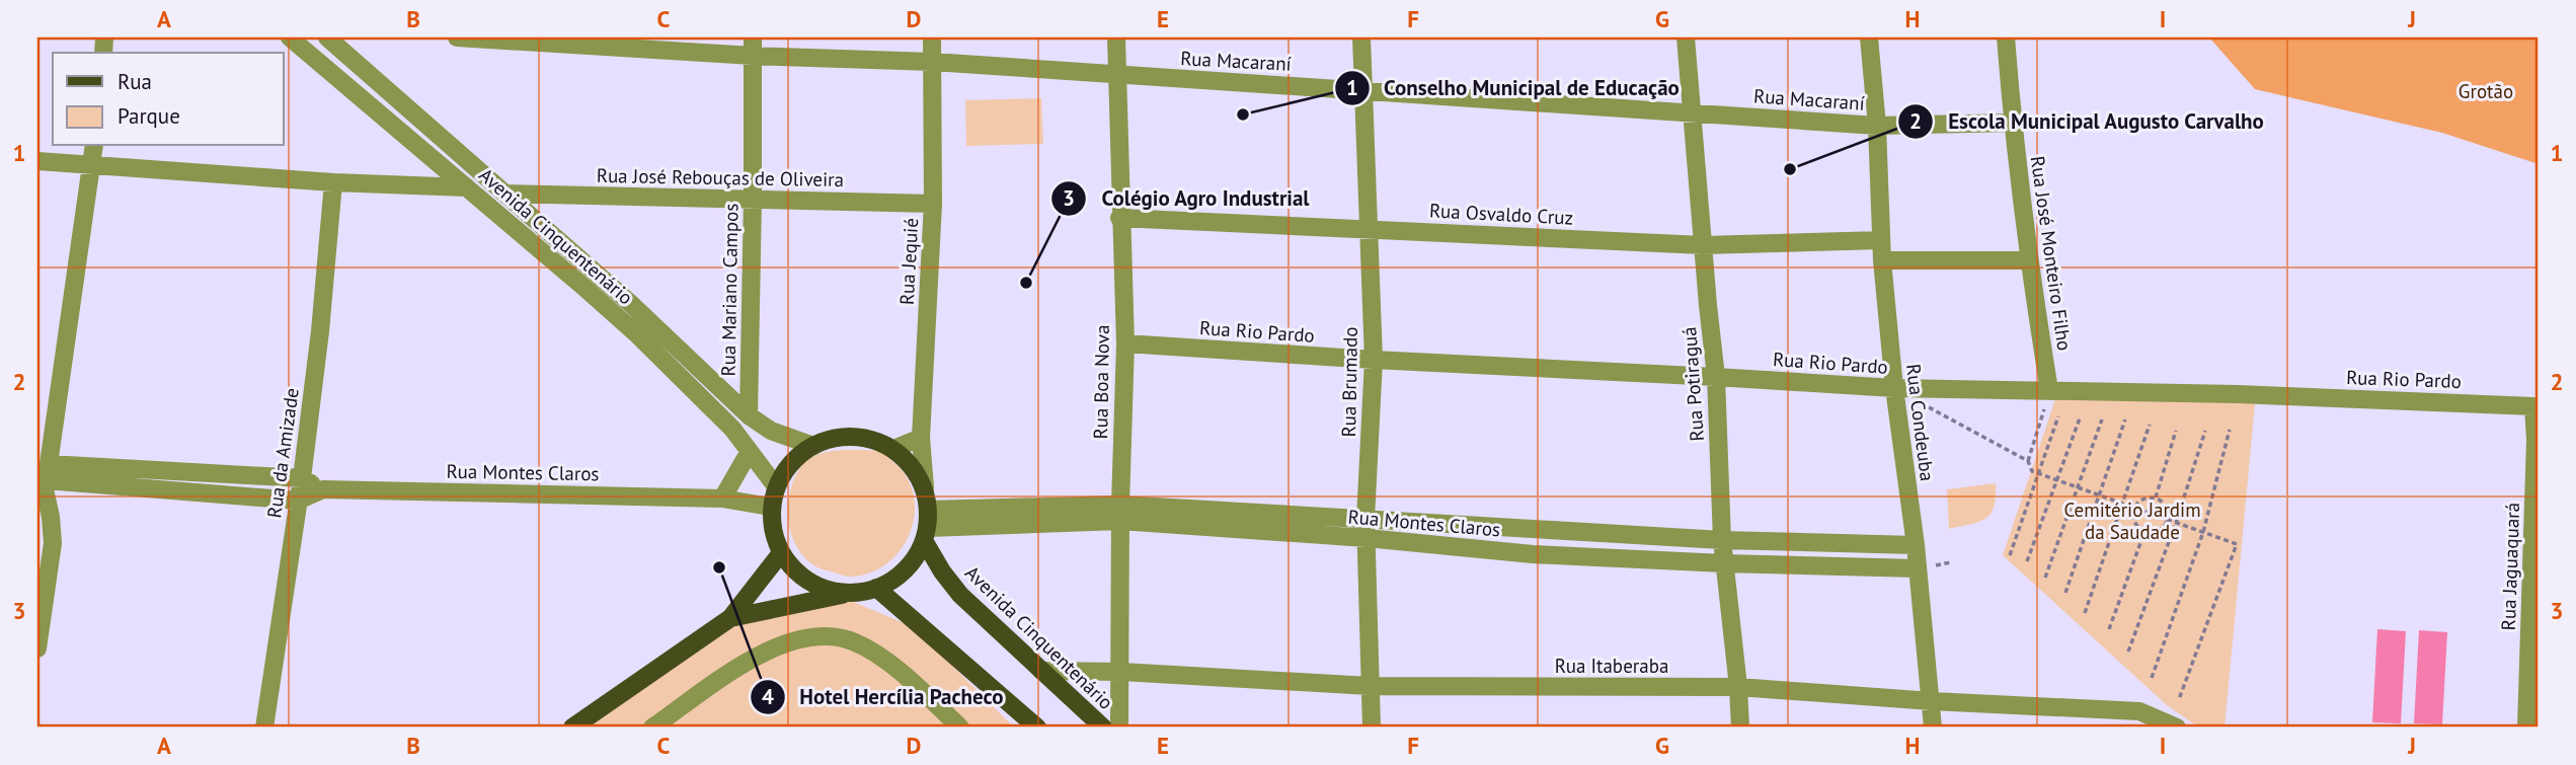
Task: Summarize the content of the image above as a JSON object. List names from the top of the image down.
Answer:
{
  "streets": {
    "main road": ["Avenida Cinquentenário"],
    "street": [
      "Rua Macaraní",
      "Rua José Rebouças de Oliveira",
      "Rua Osvaldo Cruz",
      "Rua José Monteiro Filho",
      "Rua Jequié",
      "Rua Mariano Campos",
      "Rua Rio Pardo",
      "Rua Boa Nova",
      "Rua Brumado",
      "Rua Potiraguá",
      "Rua Condeuba",
      "Rua da Amizade",
      "Rua Montes Claros",
      "Rua Jaguaquará",
      "Rua Itaberaba"
    ]
  },
  "crossings": [
    ["Rua Macaraní", "Rua José Monteiro Filho"],
    ["Rua Macaraní", "Rua Jequié"],
    ["Rua Macaraní", "Rua Mariano Campos"],
    ["Rua Macaraní", "Rua Boa Nova"],
    ["Rua Macaraní", "Rua Brumado"],
    ["Rua Macaraní", "Rua Potiraguá"],
    ["Rua Macaraní", "Rua Condeuba"],
    ["Rua José Rebouças de Oliveira", "Avenida Cinquentenário"],
    ["Rua José Rebouças de Oliveira", "Rua Jequié"],
    ["Rua José Rebouças de Oliveira", "Rua Mariano Campos"],
    ["Rua Osvaldo Cruz", "Rua Boa Nova"],
    ["Rua Osvaldo Cruz", "Rua Brumado"],
    ["Rua Osvaldo Cruz", "Rua Potiraguá"],
    ["Rua Osvaldo Cruz", "Rua Condeuba"],
    ["Avenida Cinquentenário", "Rua Jequié"],
    ["Avenida Cinquentenário", "Rua Mariano Campos"],
    ["Avenida Cinquentenário", "Rua Montes Claros"],
    ["Avenida Cinquentenário", "Rua Itaberaba"],
    ["Rua José Monteiro Filho", "Rua Rio Pardo"],
    ["Rua Jequié", "Rua Montes Claros"],
    ["Rua Rio Pardo", "Rua Boa Nova"],
    ["Rua Rio Pardo", "Rua Brumado"],
    ["Rua Rio Pardo", "Rua Potiraguá"],
    ["Rua Rio Pardo", "Rua Condeuba"],
    ["Rua Rio Pardo", "Rua Jaguaquará"],
    ["Rua Boa Nova", "Rua Montes Claros"],
    ["Rua Boa Nova", "Rua Itaberaba"],
    ["Rua Brumado", "Rua Montes Claros"],
    ["Rua Brumado", "Rua Itaberaba"],
    ["Rua Potiraguá", "Rua Montes Claros"],
    ["Rua Potiraguá", "Rua Itaberaba"],
    ["Rua Condeuba", "Rua Montes Claros"],
    ["Rua Condeuba", "Rua Itaberaba"],
    ["Rua da Amizade", "Rua Montes Claros"]
  ],
  "parks": ["Grotão", "Cemitério Jardim da Saudade"],
  "places": [
    "Conselho Municipal de Educação",
    "Escola Municipal Augusto Carvalho",
    "Colégio Agro Industrial",
    "Hotel Hercília Pacheco"
  ],
  "legend": ["Rua", "Parque"],
  "grid": {
    "columns": [
      "A",
      "B",
      "C",
      "D",
      "E",
      "F",
      "G",
      "H",
      "I",
      "J"
    ],
    "rows": ["1", "2", "3"]
  }
}
